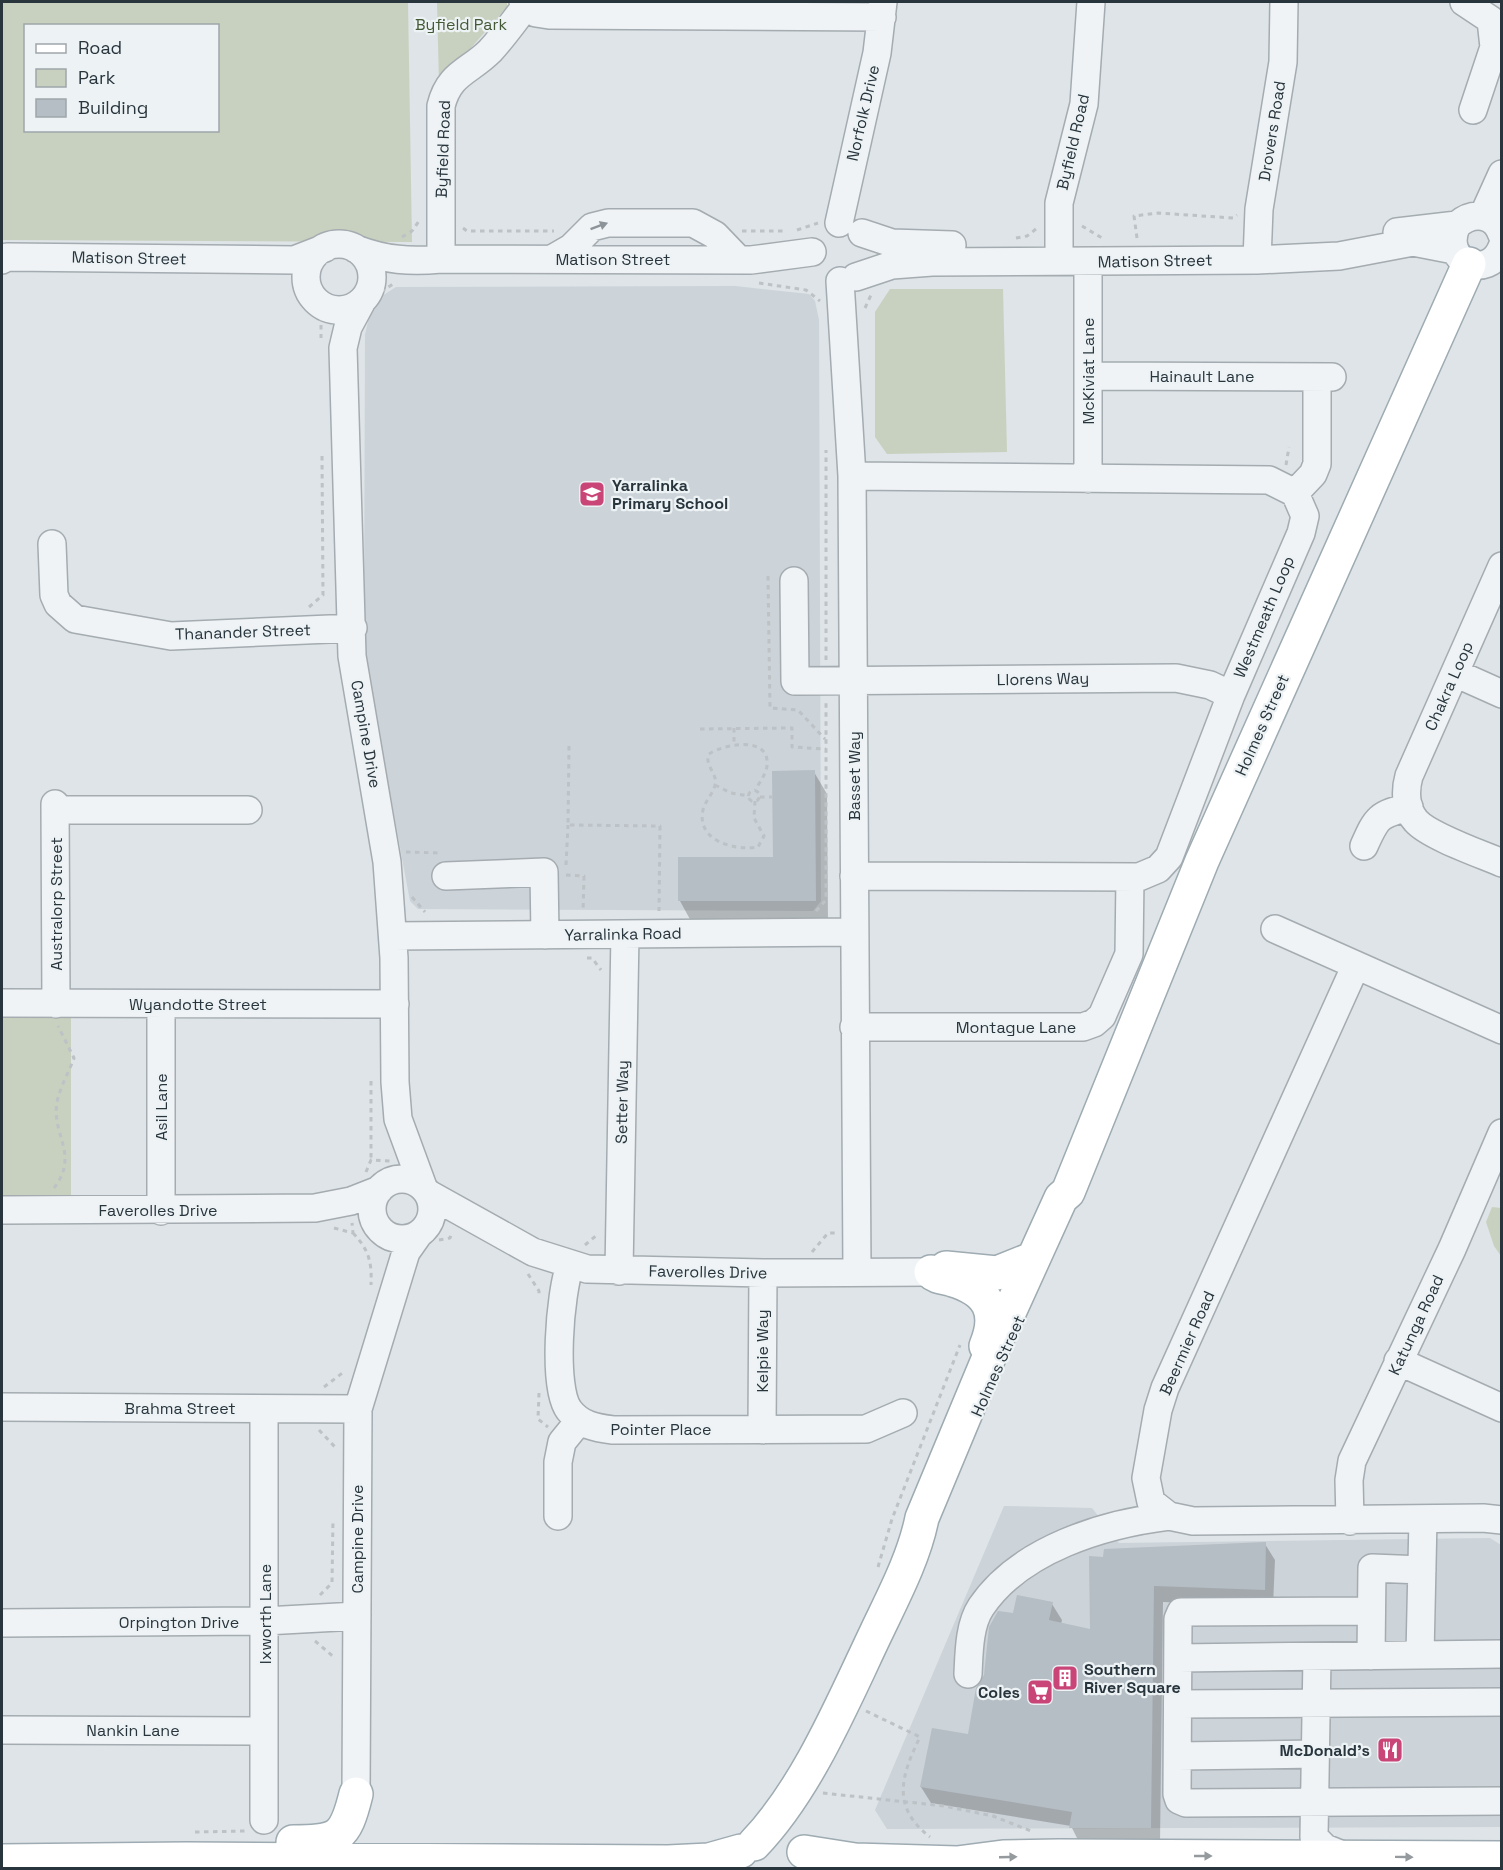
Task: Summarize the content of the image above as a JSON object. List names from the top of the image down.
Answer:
{
  "streets": {
    "main road": ["Holmes Street"],
    "street": [
      "Norfolk Drive",
      "Drovers Road",
      "Byfield Road",
      "Matison Street",
      "McKiviat Lane",
      "Hainault Lane",
      "Westmeath Loop",
      "Thanander Street",
      "Llorens Way",
      "Chakra Loop",
      "Campine Drive",
      "Basset Way",
      "Australorp Street",
      "Yarralinka Road",
      "Wyandotte Street",
      "Montague Lane",
      "Setter Way",
      "Asil Lane",
      "Faverolles Drive",
      "Katunga Road",
      "Beermier Road",
      "Kelpie Way",
      "Brahma Street",
      "Pointer Place",
      "Ixworth Lane",
      "Orpington Drive",
      "Nankin Lane"
    ]
  },
  "crossings": [
    ["Norfolk Drive", "Matison Street"],
    ["Norfolk Drive", "Basset Way"],
    ["Drovers Road", "Matison Street"],
    ["Byfield Road", "Matison Street"],
    ["Matison Street", "McKiviat Lane"],
    ["Matison Street", "Holmes Street"],
    ["Matison Street", "Campine Drive"],
    ["Matison Street", "Basset Way"],
    ["McKiviat Lane", "Hainault Lane"],
    ["Hainault Lane", "Westmeath Loop"],
    ["Westmeath Loop", "Llorens Way"],
    ["Westmeath Loop", "Basset Way"],
    ["Westmeath Loop", "Montague Lane"],
    ["Thanander Street", "Campine Drive"],
    ["Llorens Way", "Basset Way"],
    ["Campine Drive", "Yarralinka Road"],
    ["Campine Drive", "Wyandotte Street"],
    ["Campine Drive", "Faverolles Drive"],
    ["Campine Drive", "Brahma Street"],
    ["Campine Drive", "Orpington Drive"],
    ["Basset Way", "Yarralinka Road"],
    ["Basset Way", "Montague Lane"],
    ["Basset Way", "Faverolles Drive"],
    ["Australorp Street", "Wyandotte Street"],
    ["Yarralinka Road", "Setter Way"],
    ["Wyandotte Street", "Asil Lane"],
    ["Setter Way", "Faverolles Drive"],
    ["Asil Lane", "Faverolles Drive"],
    ["Faverolles Drive", "Kelpie Way"],
    ["Kelpie Way", "Pointer Place"],
    ["Brahma Street", "Ixworth Lane"],
    ["Ixworth Lane", "Orpington Drive"],
    ["Ixworth Lane", "Nankin Lane"]
  ],
  "parks": ["Byfield Park"],
  "places": {
    "school or university": ["Yarralinka Primary School"],
    "building": ["Southern River Square"],
    "supermarket": ["Coles"],
    "restaurant": ["McDonald's"]
  },
  "legend": ["Road", "Park", "Building"]
}
